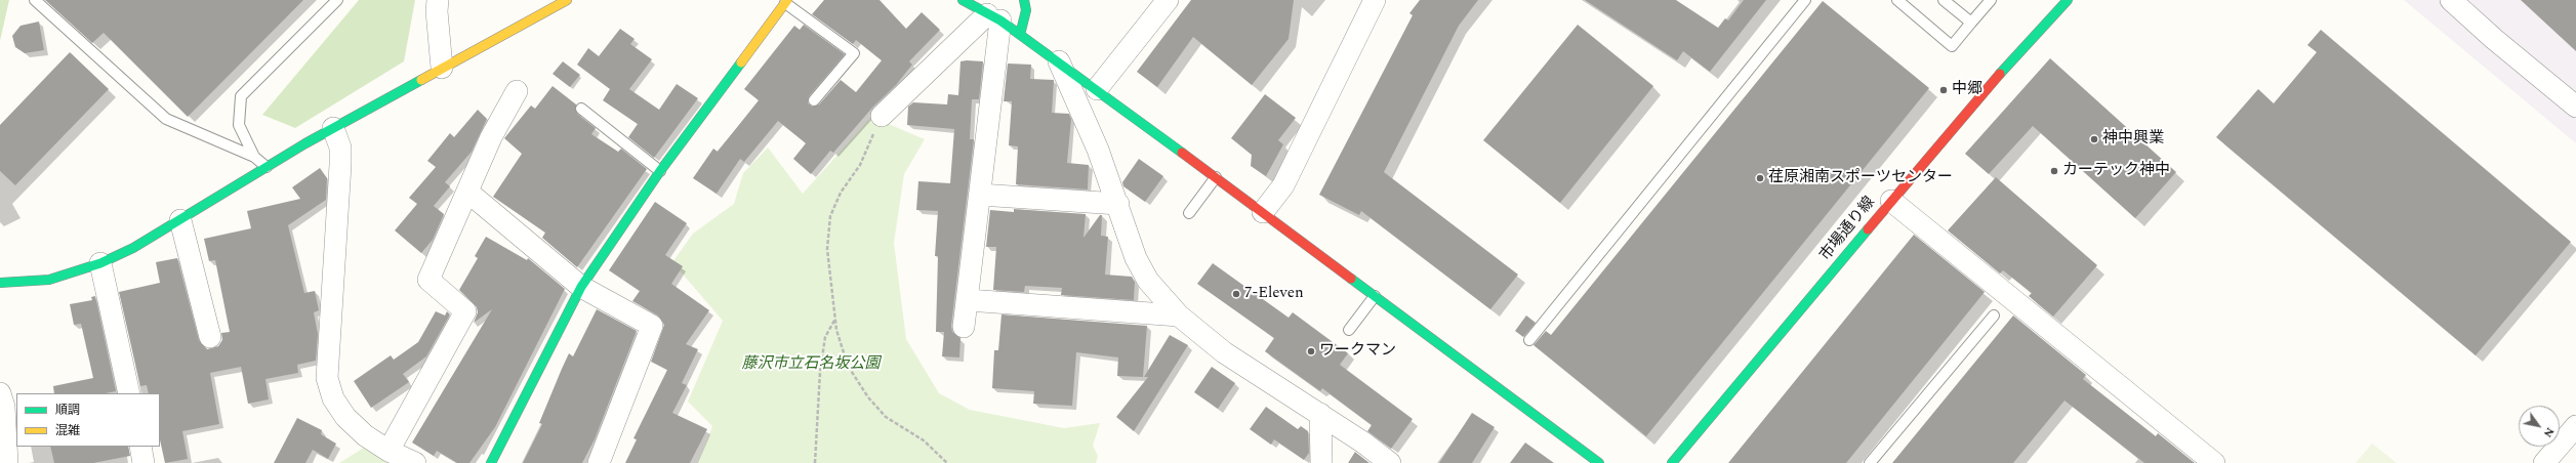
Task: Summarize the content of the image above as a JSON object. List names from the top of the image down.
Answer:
{
  "streets": {
    "street": ["市場通り線"]
  },
  "parks": ["藤沢市立石名坂公園"],
  "places": [
    "中郷",
    "神中興業",
    "カーテック神中",
    "荏原湘南スポーツセンター",
    "7-Eleven",
    "ワークマン"
  ],
  "legend": ["順調", "混雑"],
  "north": "bottom right"
}
